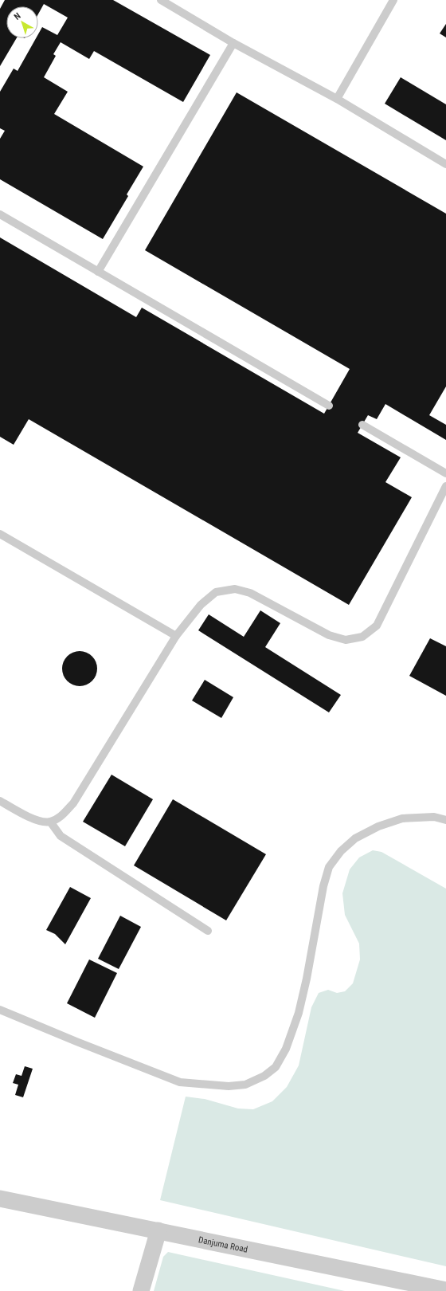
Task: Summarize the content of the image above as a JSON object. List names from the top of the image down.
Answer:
{
  "streets": {
    "street": ["Danjuma Road"]
  },
  "north": "top left"
}
